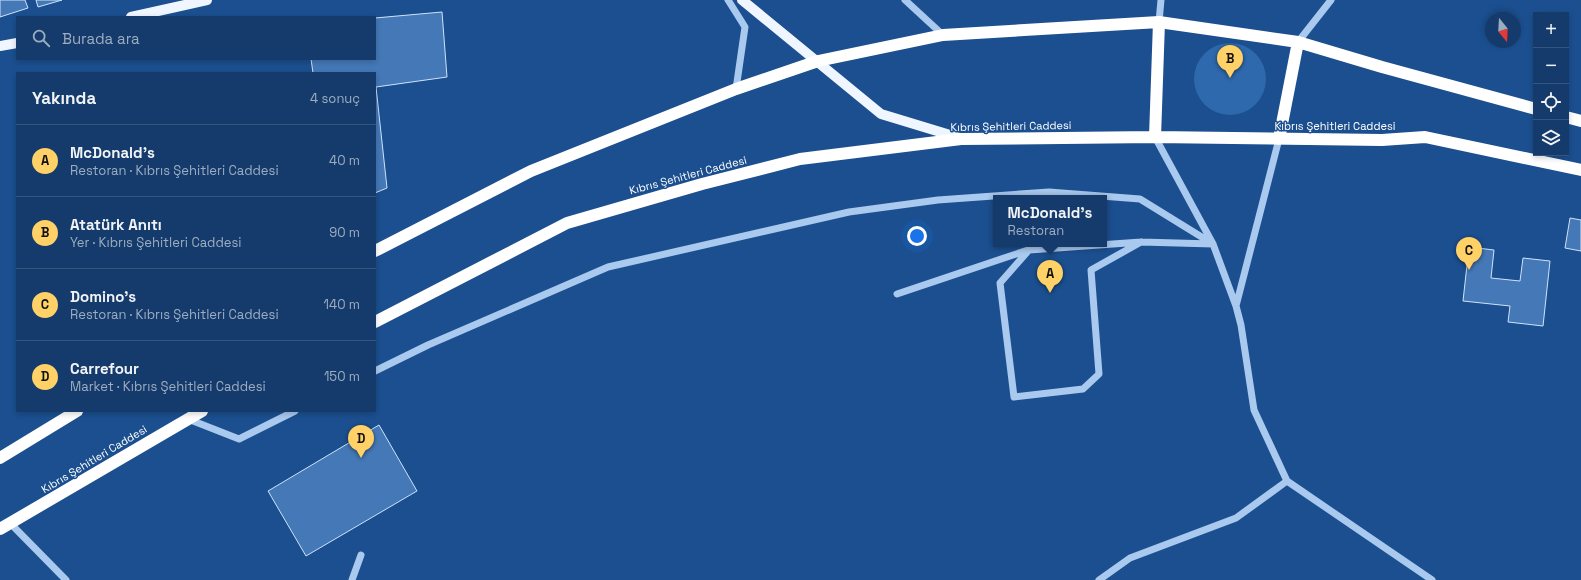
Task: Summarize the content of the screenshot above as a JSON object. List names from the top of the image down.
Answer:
{
  "streets": {
    "highway": ["Kıbrıs Şehitleri Caddesi"]
  },
  "north": "bottom",
  "page": {
    "map_buttons": ["+", "−"],
    "search": "Burada ara",
    "pins": [
      "B",
      "C",
      "A",
      "D"
    ],
    "heading": ["Yakında", "4 sonuç"],
    "list": [
      {
        "mark": "A",
        "name": "McDonald's",
        "note": "Restoran · Kıbrıs Şehitleri Caddesi",
        "value": "40 m"
      },
      {
        "mark": "B",
        "name": "Atatürk Anıtı",
        "note": "Yer · Kıbrıs Şehitleri Caddesi",
        "value": "90 m"
      },
      {
        "mark": "C",
        "name": "Domino's",
        "note": "Restoran · Kıbrıs Şehitleri Caddesi",
        "value": "140 m"
      },
      {
        "mark": "D",
        "name": "Carrefour",
        "note": "Market · Kıbrıs Şehitleri Caddesi",
        "value": "150 m"
      }
    ],
    "popup": ["McDonald's", "Restoran"]
  }
}
